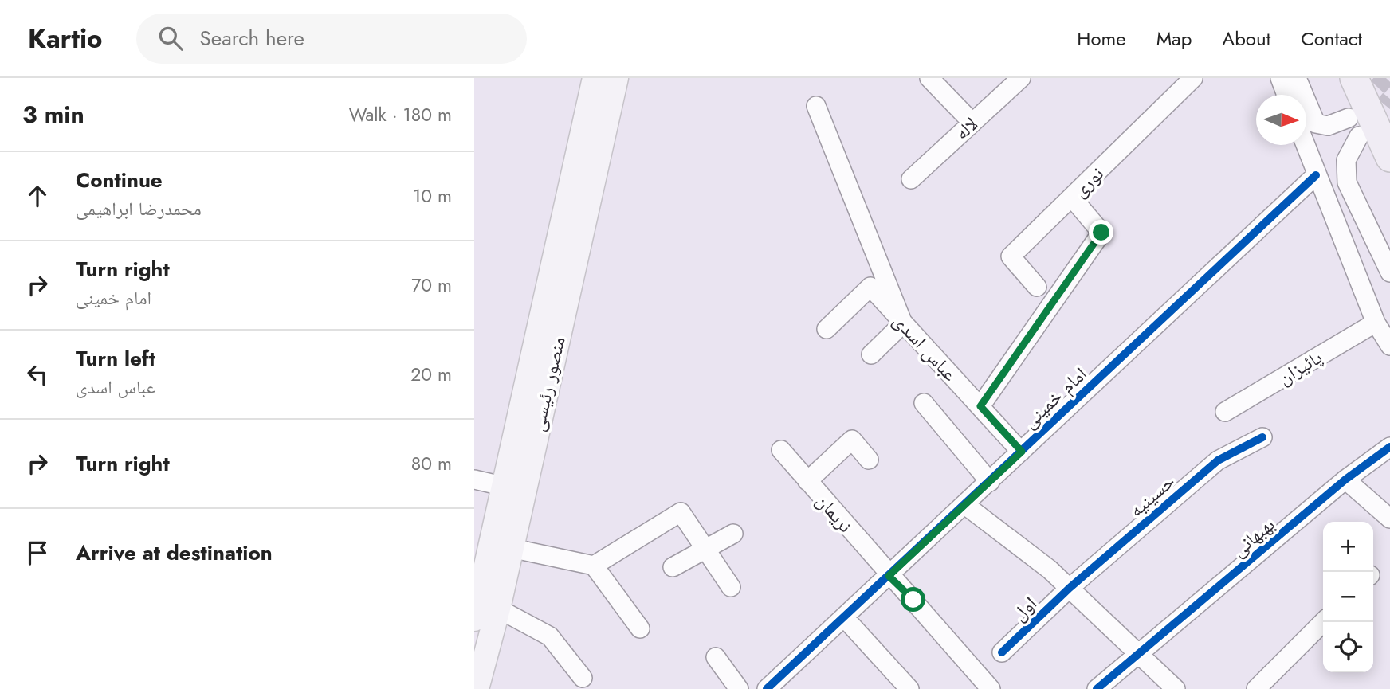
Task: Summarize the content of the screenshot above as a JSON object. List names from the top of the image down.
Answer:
{
  "streets": {
    "main road": ["منصور رئیسی"],
    "street": [
      "لاله",
      "نوری",
      "عباس اسدی",
      "پائیزان",
      "امام خمینی",
      "حسینیه",
      "نریمان",
      "بهبهانی",
      "اول"
    ]
  },
  "crossings": [
    ["عباس اسدی", "امام خمینی"],
    ["امام خمینی", "نریمان"],
    ["حسینیه", "اول"]
  ],
  "north": "right",
  "page": {
    "header": "Kartio",
    "search": "Search here",
    "nav": [
      "Home",
      "Map",
      "About",
      "Contact"
    ],
    "heading": ["3 min", "Walk · 180 m"],
    "list": [
      ["Continue", "محمدرضا ابراهیمی", "10 m"],
      ["Turn right", "امام خمینی", "70 m"],
      ["Turn left", "عباس اسدی", "20 m"],
      ["Turn right", "80 m"],
      "Arrive at destination"
    ],
    "map_buttons": ["+", "−"]
  }
}
